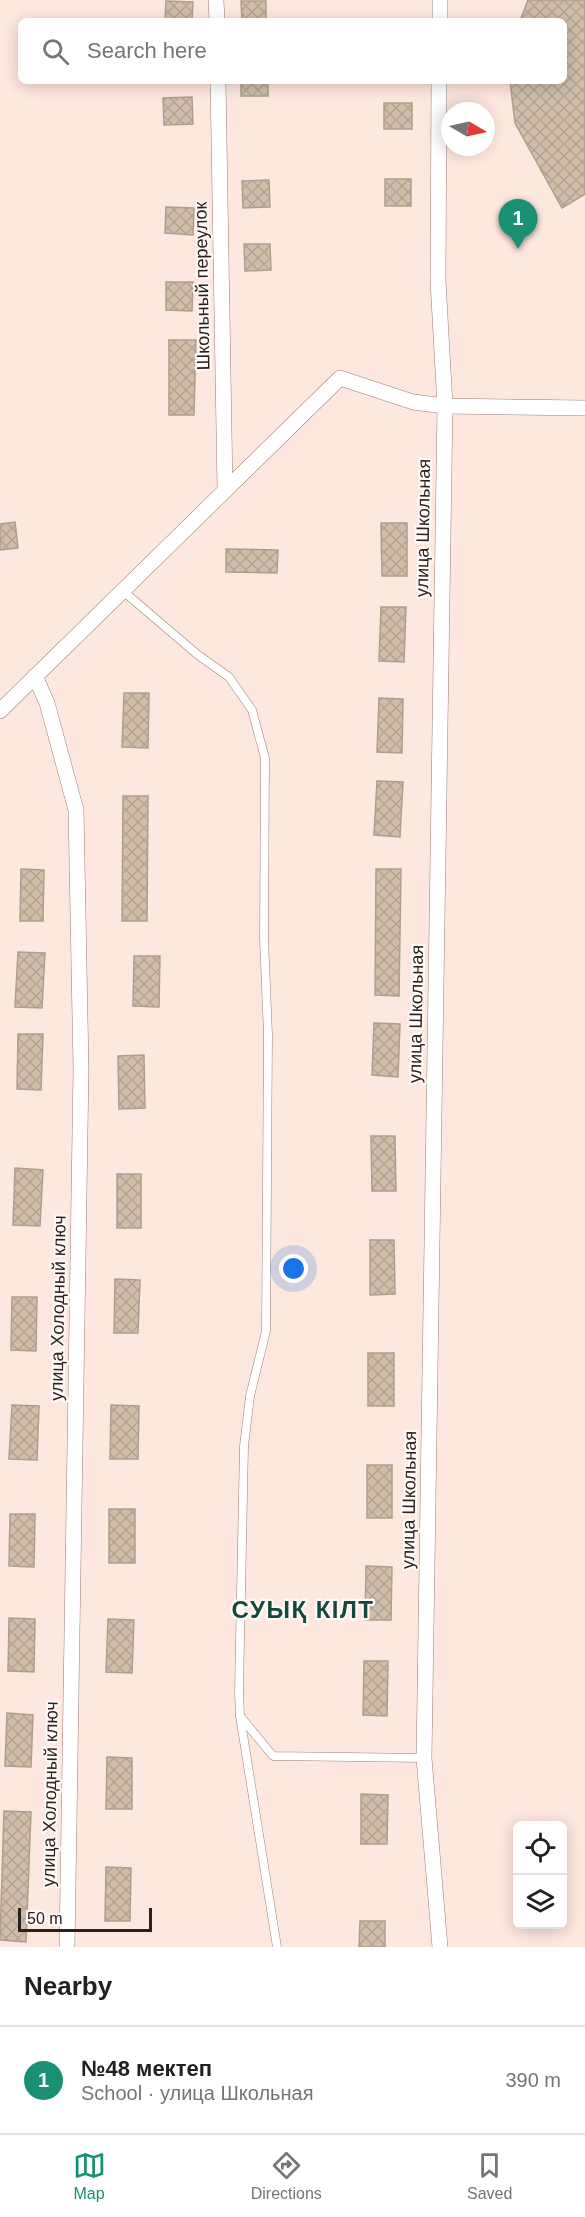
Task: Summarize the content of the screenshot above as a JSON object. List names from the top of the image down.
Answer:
{
  "streets": {
    "street": ["Школьный переулок", "улица Школьная", "улица Холодный ключ"]
  },
  "districts": ["СУЫҚ КІЛТ"],
  "scale_bar": "50 m",
  "north": "right",
  "page": {
    "search": "Search here",
    "pins": "1",
    "scale": "50 m",
    "heading": "Nearby",
    "list": [
      {
        "mark": "1",
        "name": "№48 мектеп",
        "note": "School · улица Школьная",
        "value": "390 m"
      }
    ],
    "nav": ["Map", "Directions", "Saved"]
  }
}
